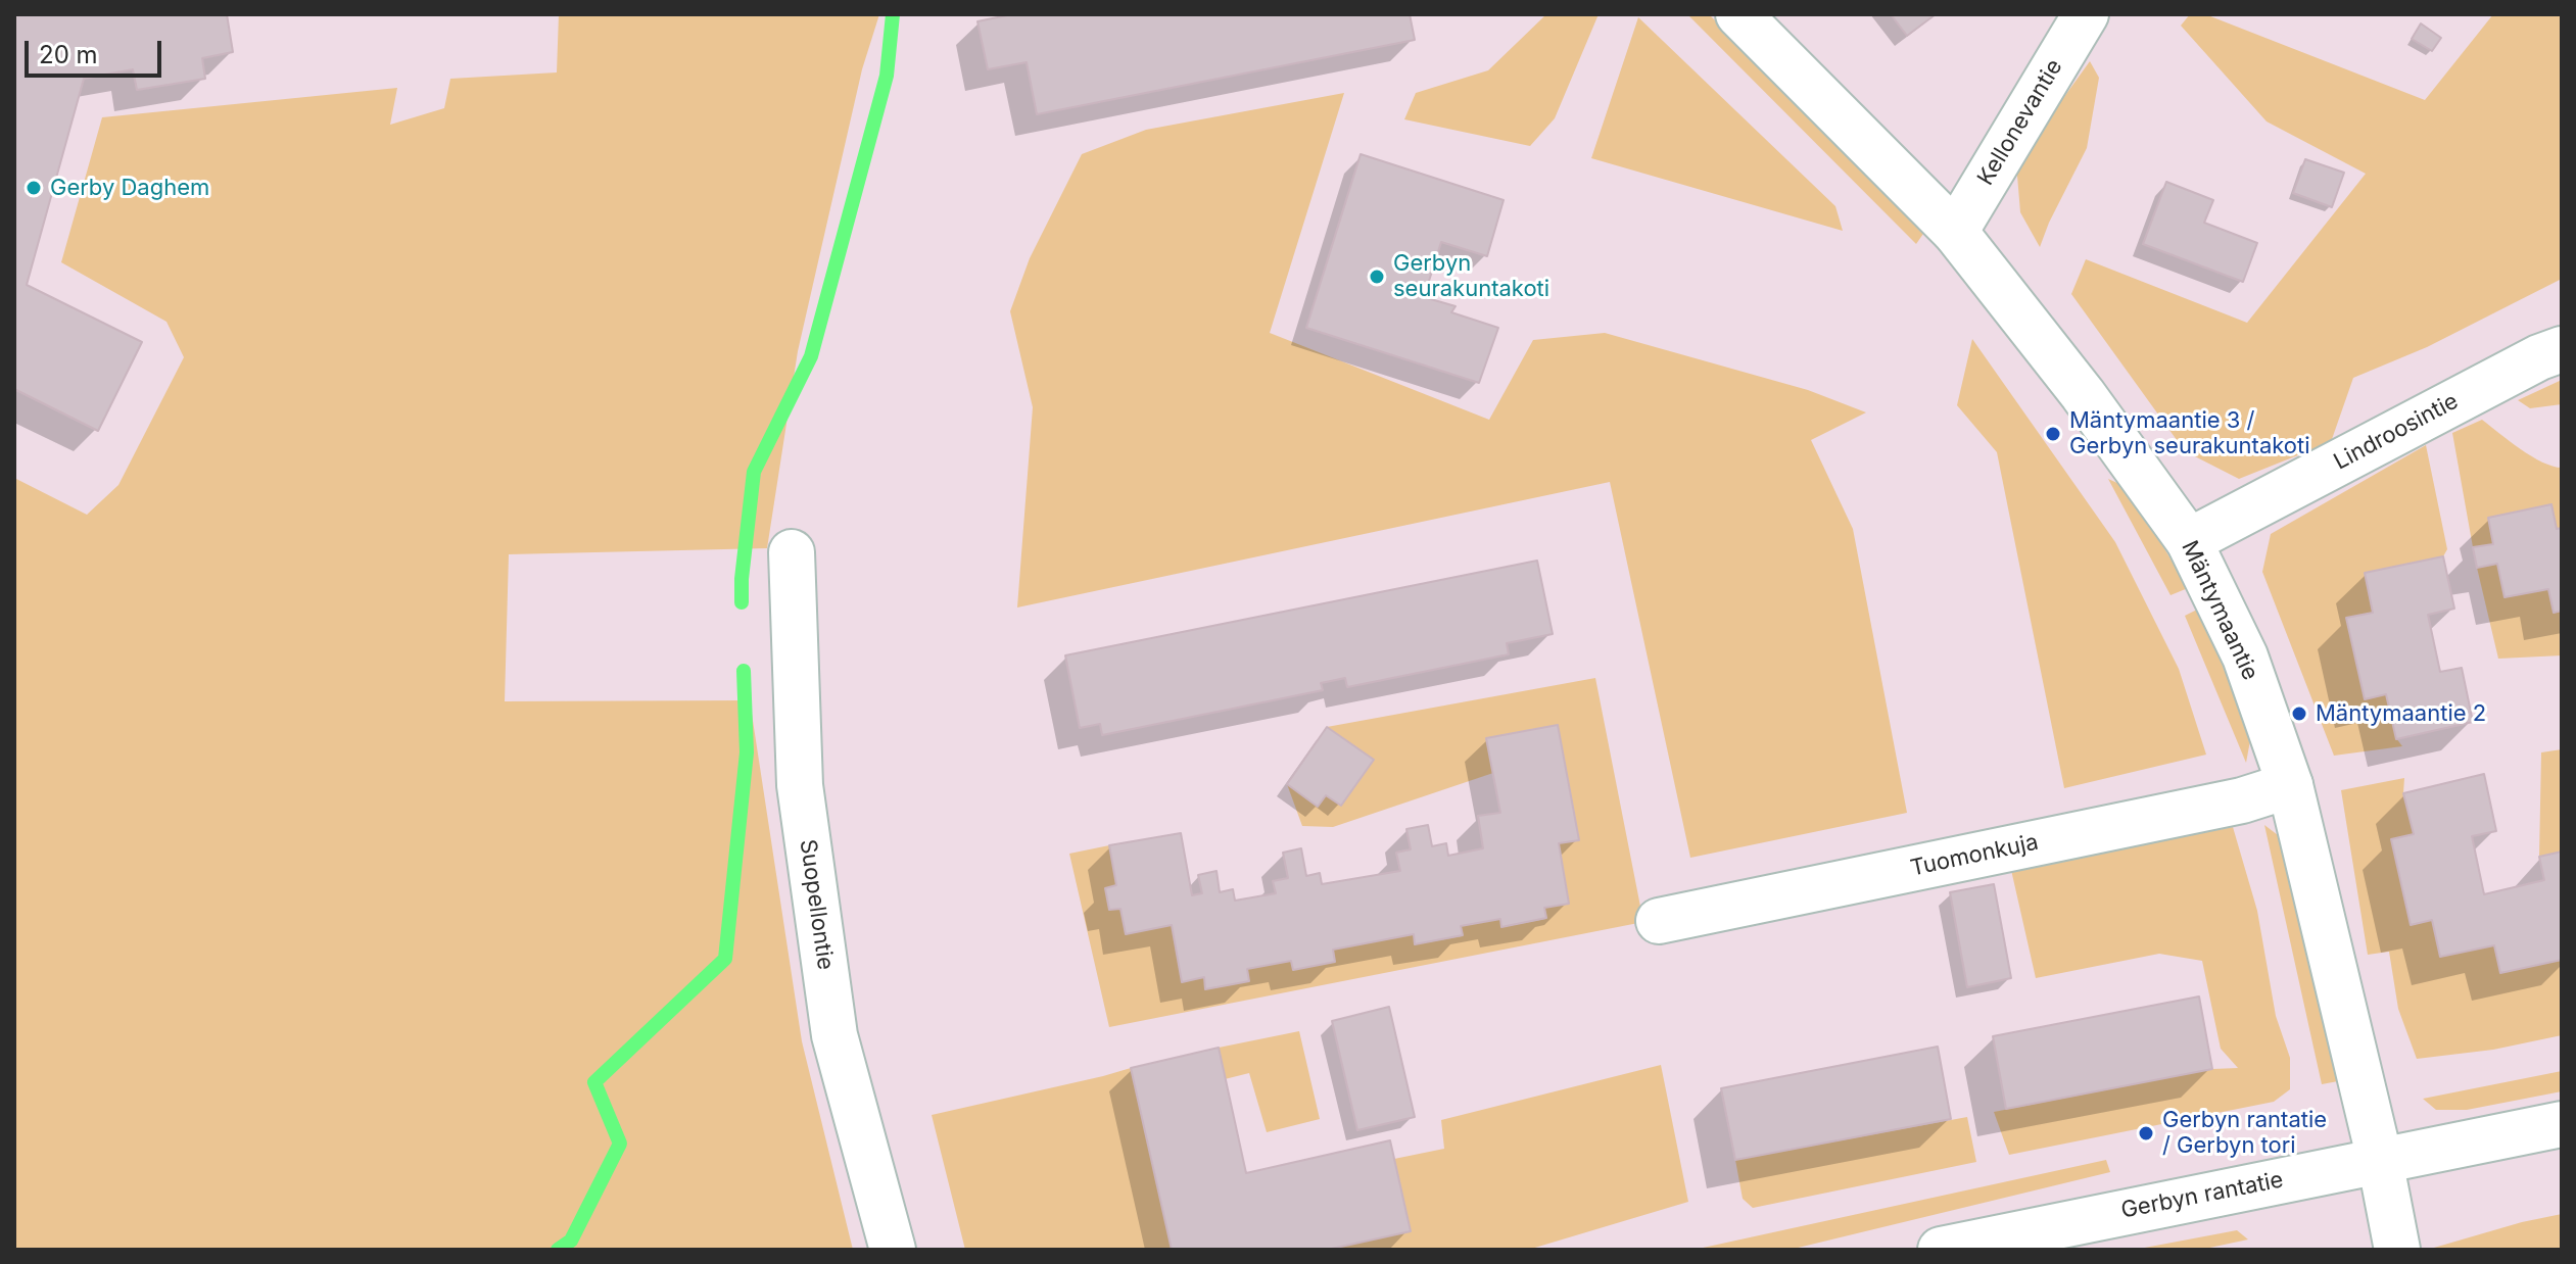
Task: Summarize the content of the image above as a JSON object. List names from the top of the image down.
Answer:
{
  "streets": {
    "street": [
      "Kellonevantie",
      "Lindroosintie",
      "Mäntymaantie",
      "Tuomonkuja",
      "Suopellontie",
      "Gerbyn rantatie"
    ]
  },
  "crossings": [
    ["Kellonevantie", "Mäntymaantie"],
    ["Lindroosintie", "Mäntymaantie"],
    ["Mäntymaantie", "Tuomonkuja"],
    ["Mäntymaantie", "Gerbyn rantatie"]
  ],
  "places": [
    "Gerby Daghem",
    "Gerbyn seurakuntakoti",
    "Mäntymaantie 3 / Gerbyn seurakuntakoti",
    "Mäntymaantie 2",
    "Gerbyn rantatie / Gerbyn tori"
  ],
  "scale_bar": "20 m"
}
